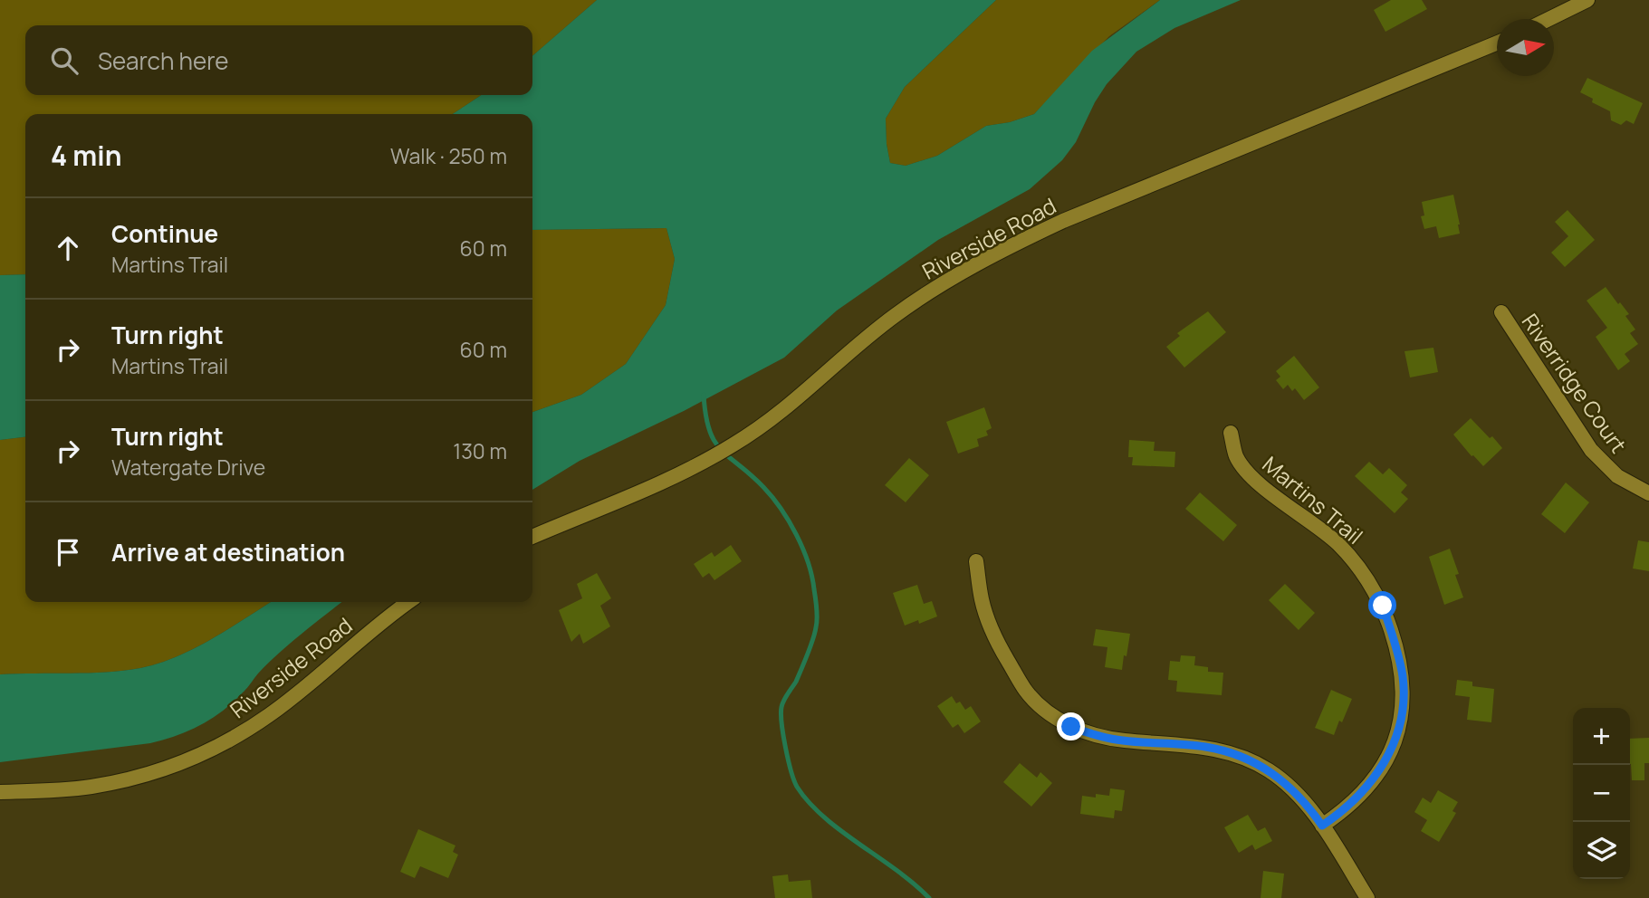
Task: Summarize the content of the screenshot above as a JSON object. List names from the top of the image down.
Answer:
{
  "streets": {
    "street": ["Riverside Road", "Riverridge Court", "Martins Trail"]
  },
  "north": "right",
  "page": {
    "search": "Search here",
    "heading": ["4 min", "Walk · 250 m"],
    "list": [
      ["Continue", "Martins Trail", "60 m"],
      ["Turn right", "Martins Trail", "60 m"],
      ["Turn right", "Watergate Drive", "130 m"],
      "Arrive at destination"
    ],
    "map_buttons": ["+", "−"]
  }
}
